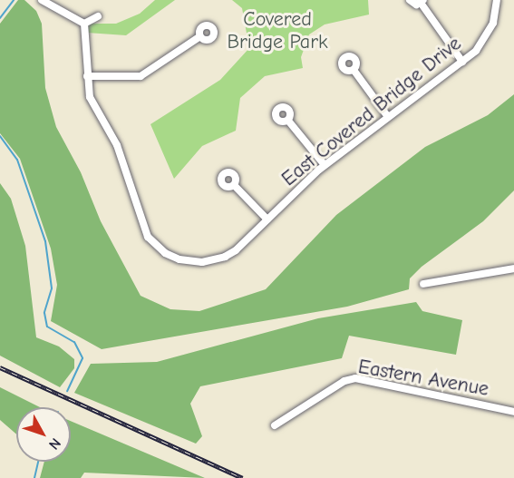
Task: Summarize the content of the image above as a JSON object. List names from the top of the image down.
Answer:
{
  "streets": {
    "street": ["East Covered Bridge Drive", "Eastern Avenue"]
  },
  "parks": ["Covered Bridge Park"],
  "north": "bottom right"
}
